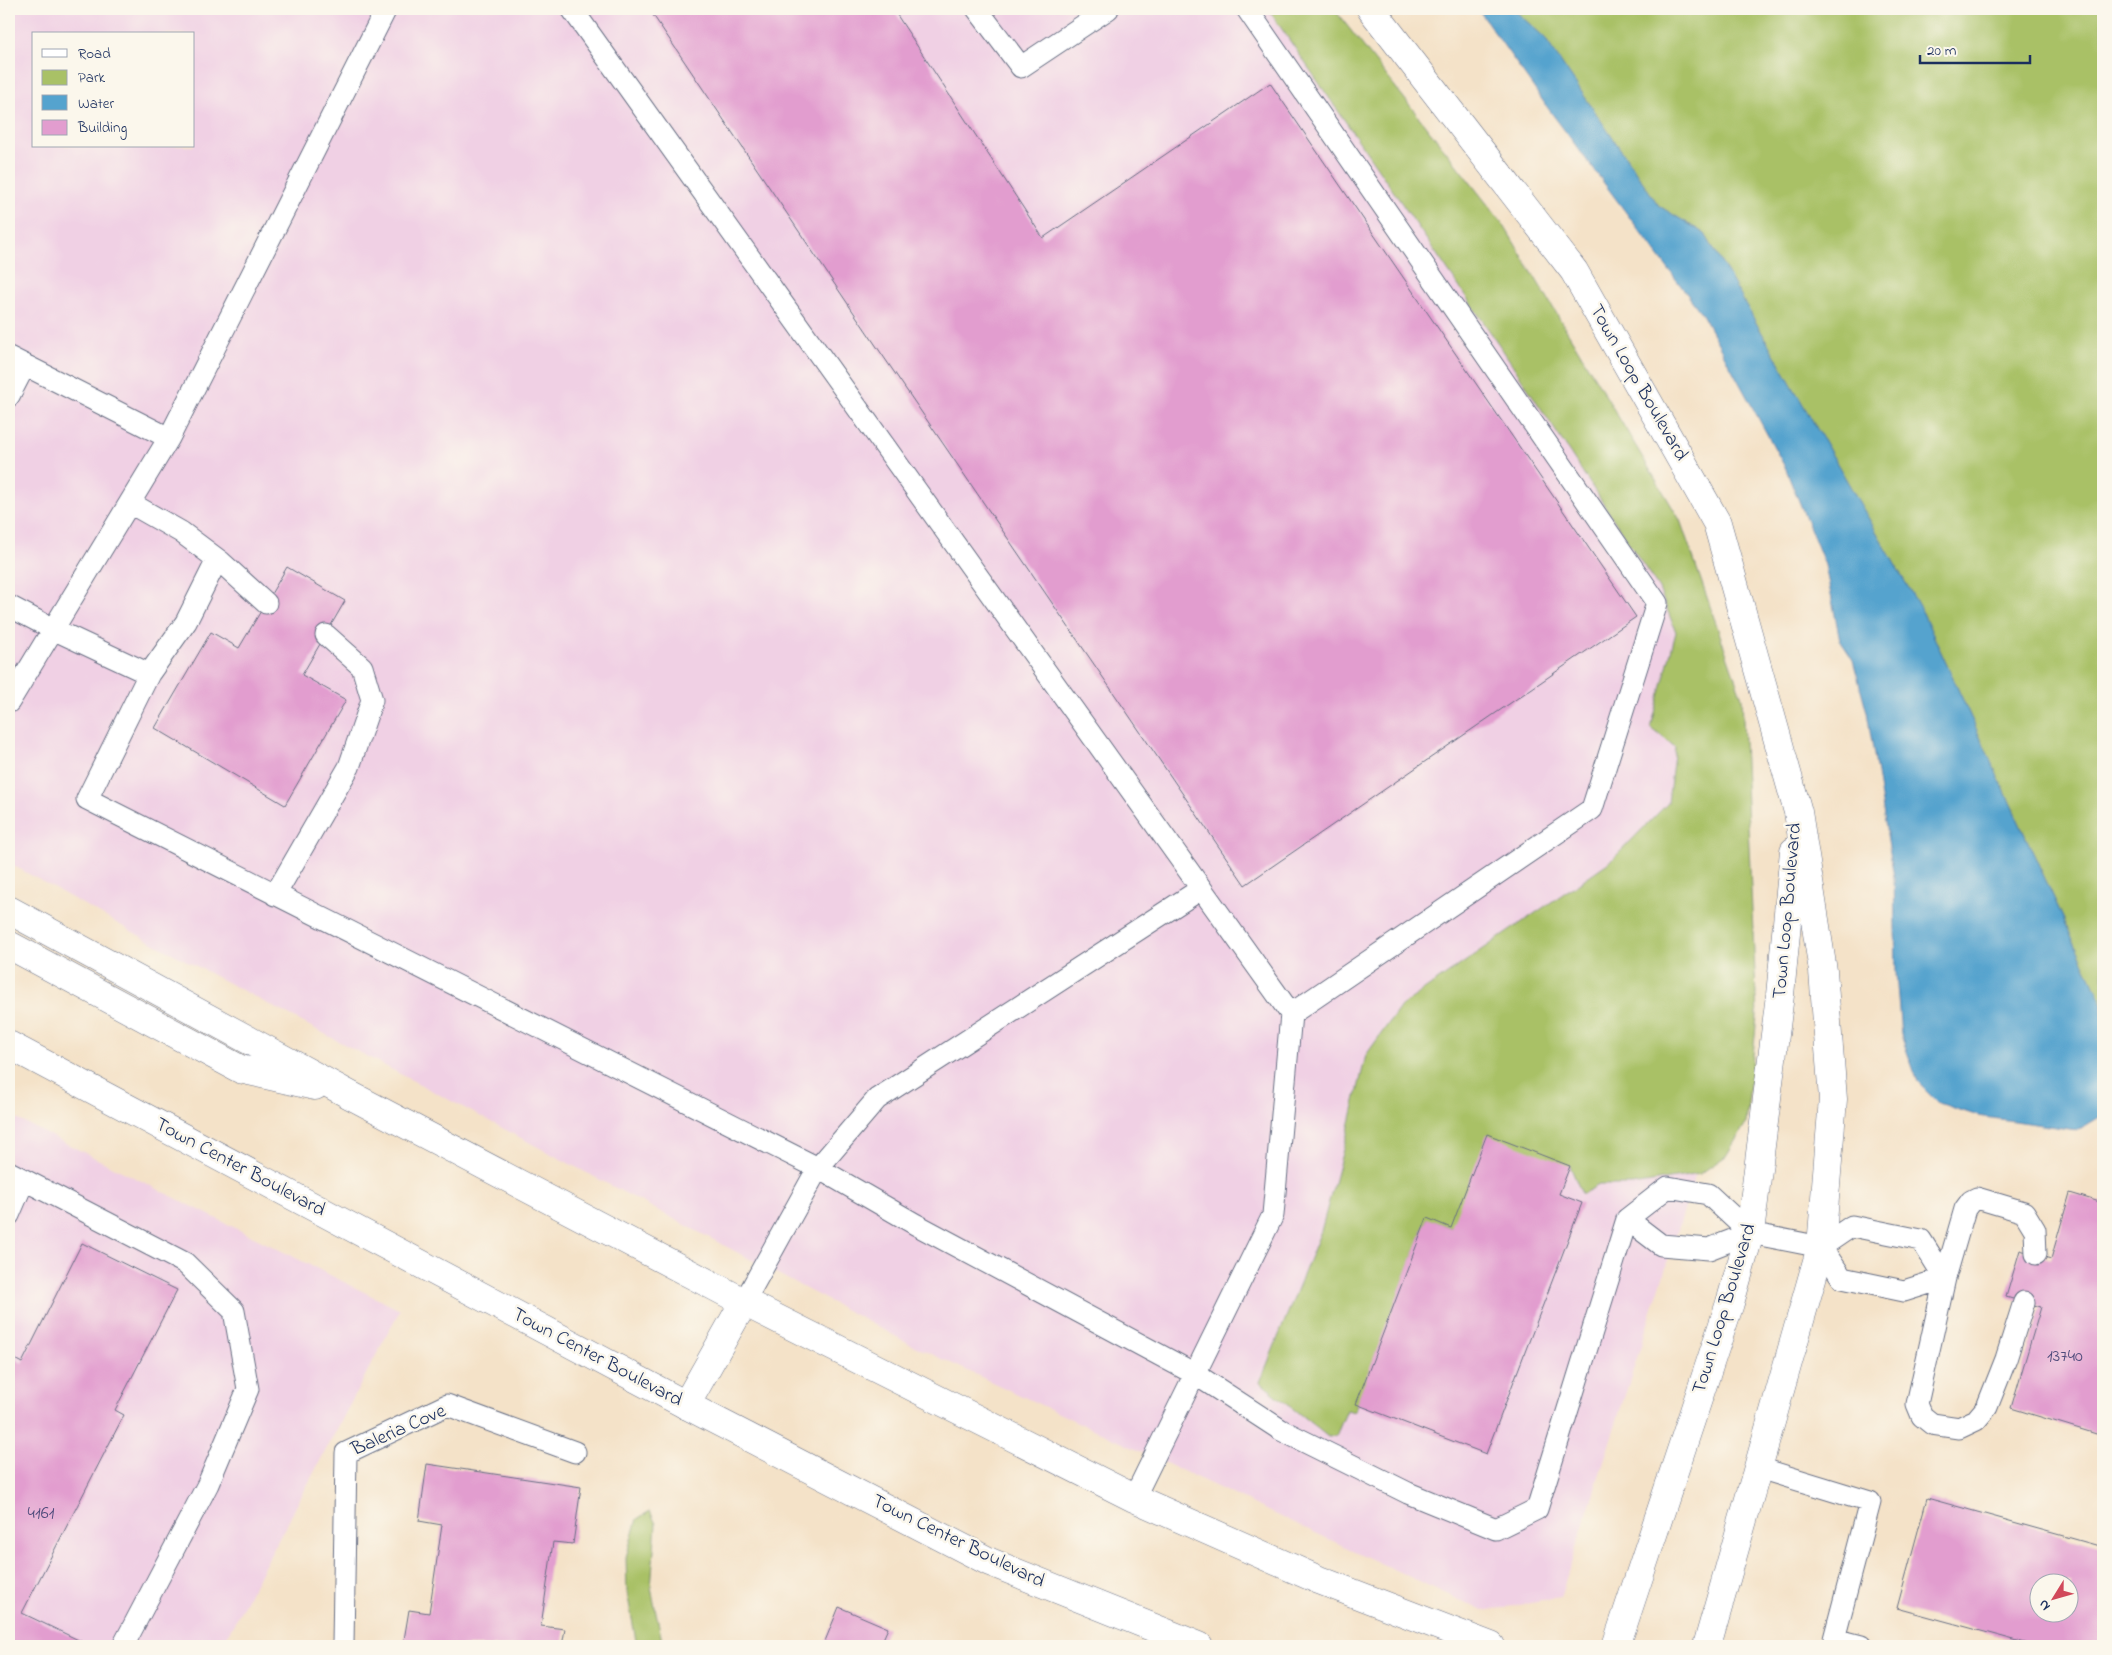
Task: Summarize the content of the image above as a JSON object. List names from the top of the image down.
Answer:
{
  "streets": {
    "street": ["Town Loop Boulevard", "Town Center Boulevard"],
    "lane": ["Baleria Cove"]
  },
  "house_numbers": ["13740", "4161"],
  "legend": [
    "Road",
    "Park",
    "Water",
    "Building"
  ],
  "scale_bar": "20 m",
  "north": "bottom left"
}
